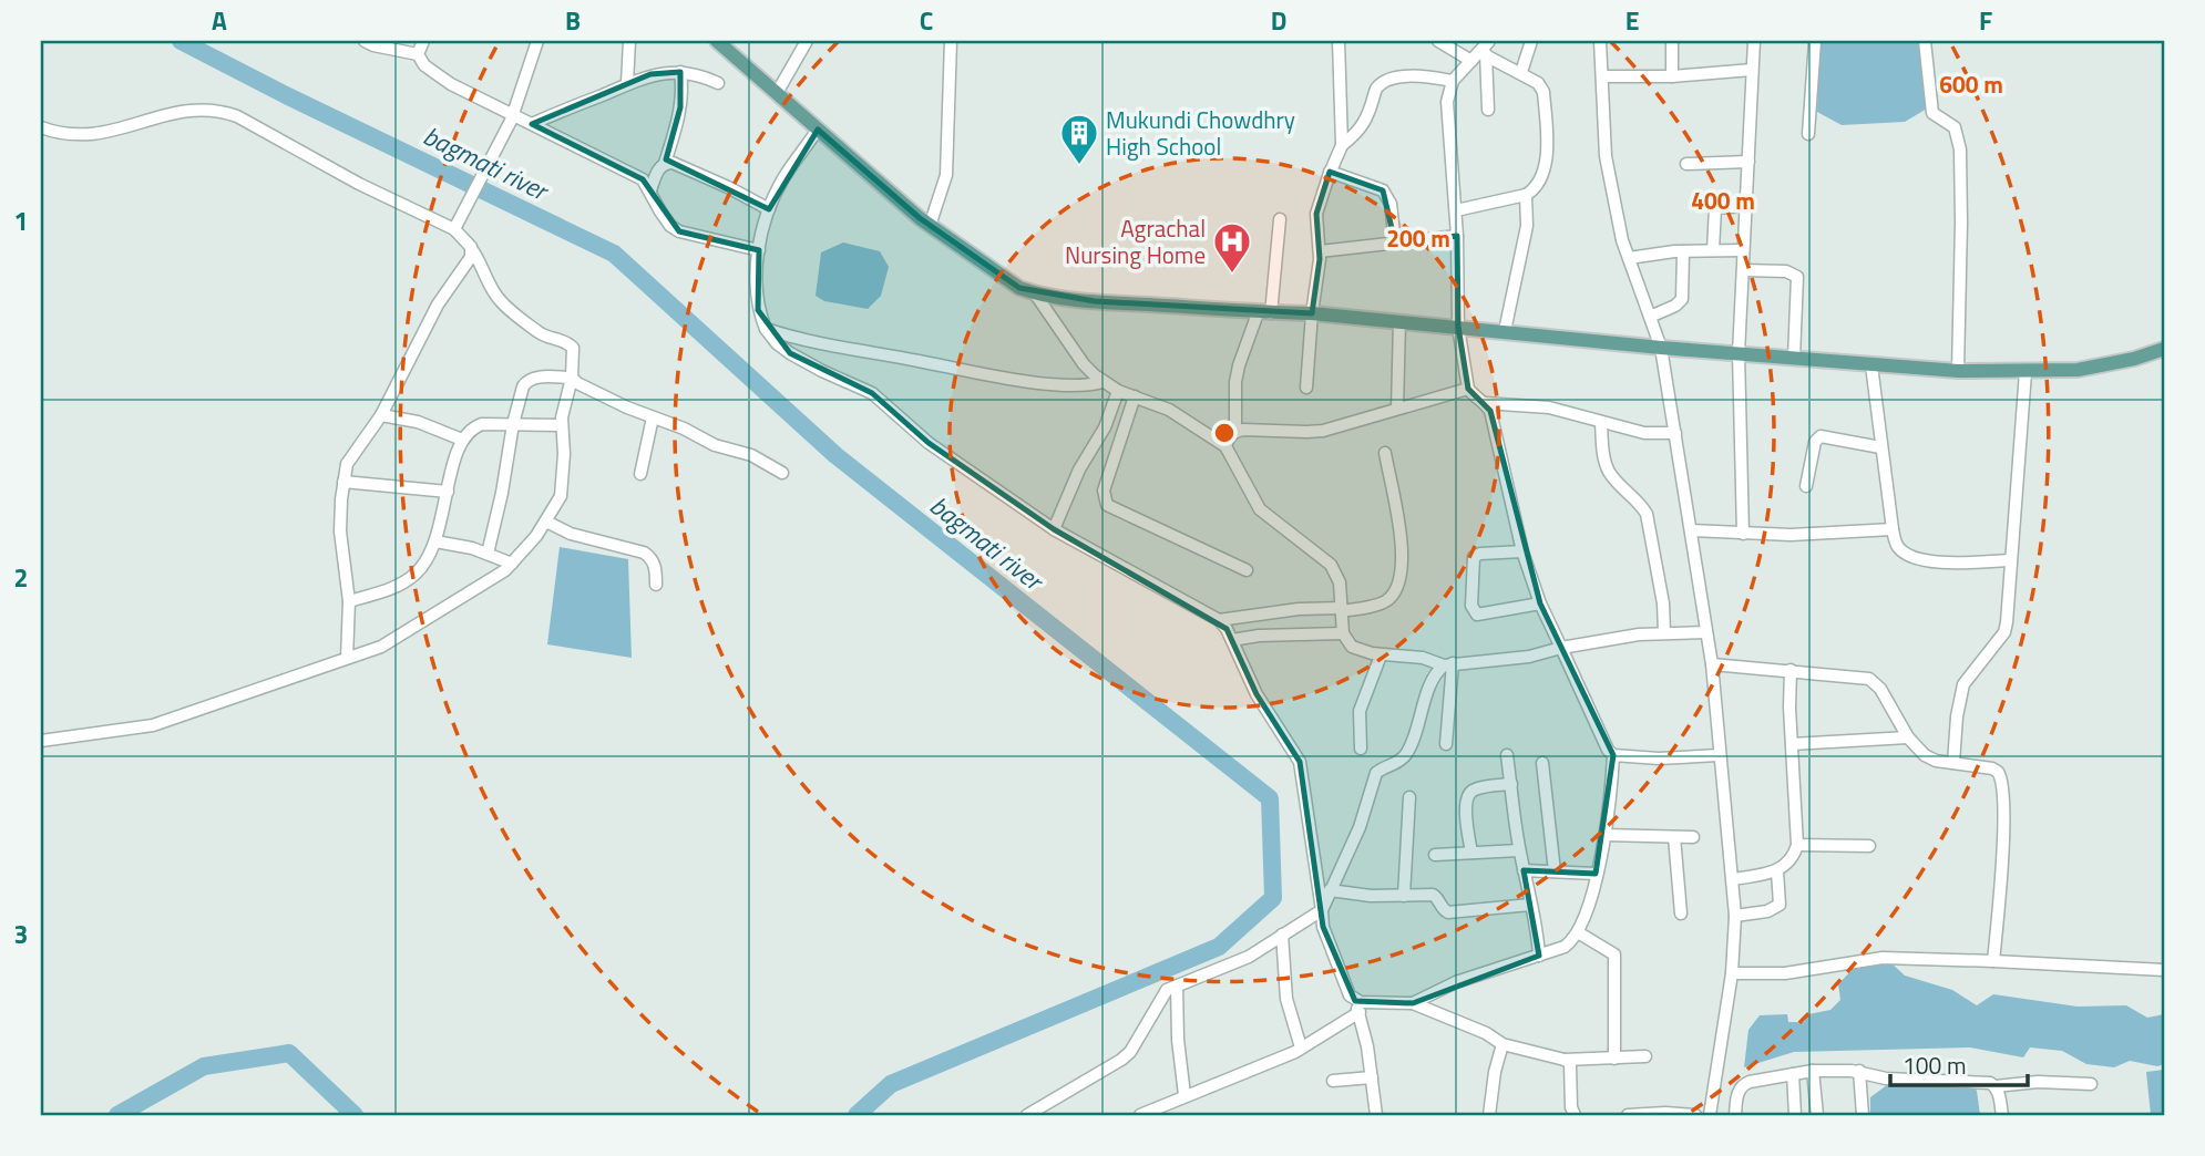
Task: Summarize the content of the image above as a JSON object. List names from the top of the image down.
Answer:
{
  "water": ["bagmati river"],
  "places": {
    "building": ["Mukundi Chowdhry High School"],
    "hospital": ["Agrachal Nursing Home"]
  },
  "scale_bar": "100 m",
  "grid": {
    "columns": [
      "A",
      "B",
      "C",
      "D",
      "E",
      "F"
    ],
    "rows": ["1", "2", "3"]
  },
  "rings": ["600 m", "400 m", "200 m"]
}
